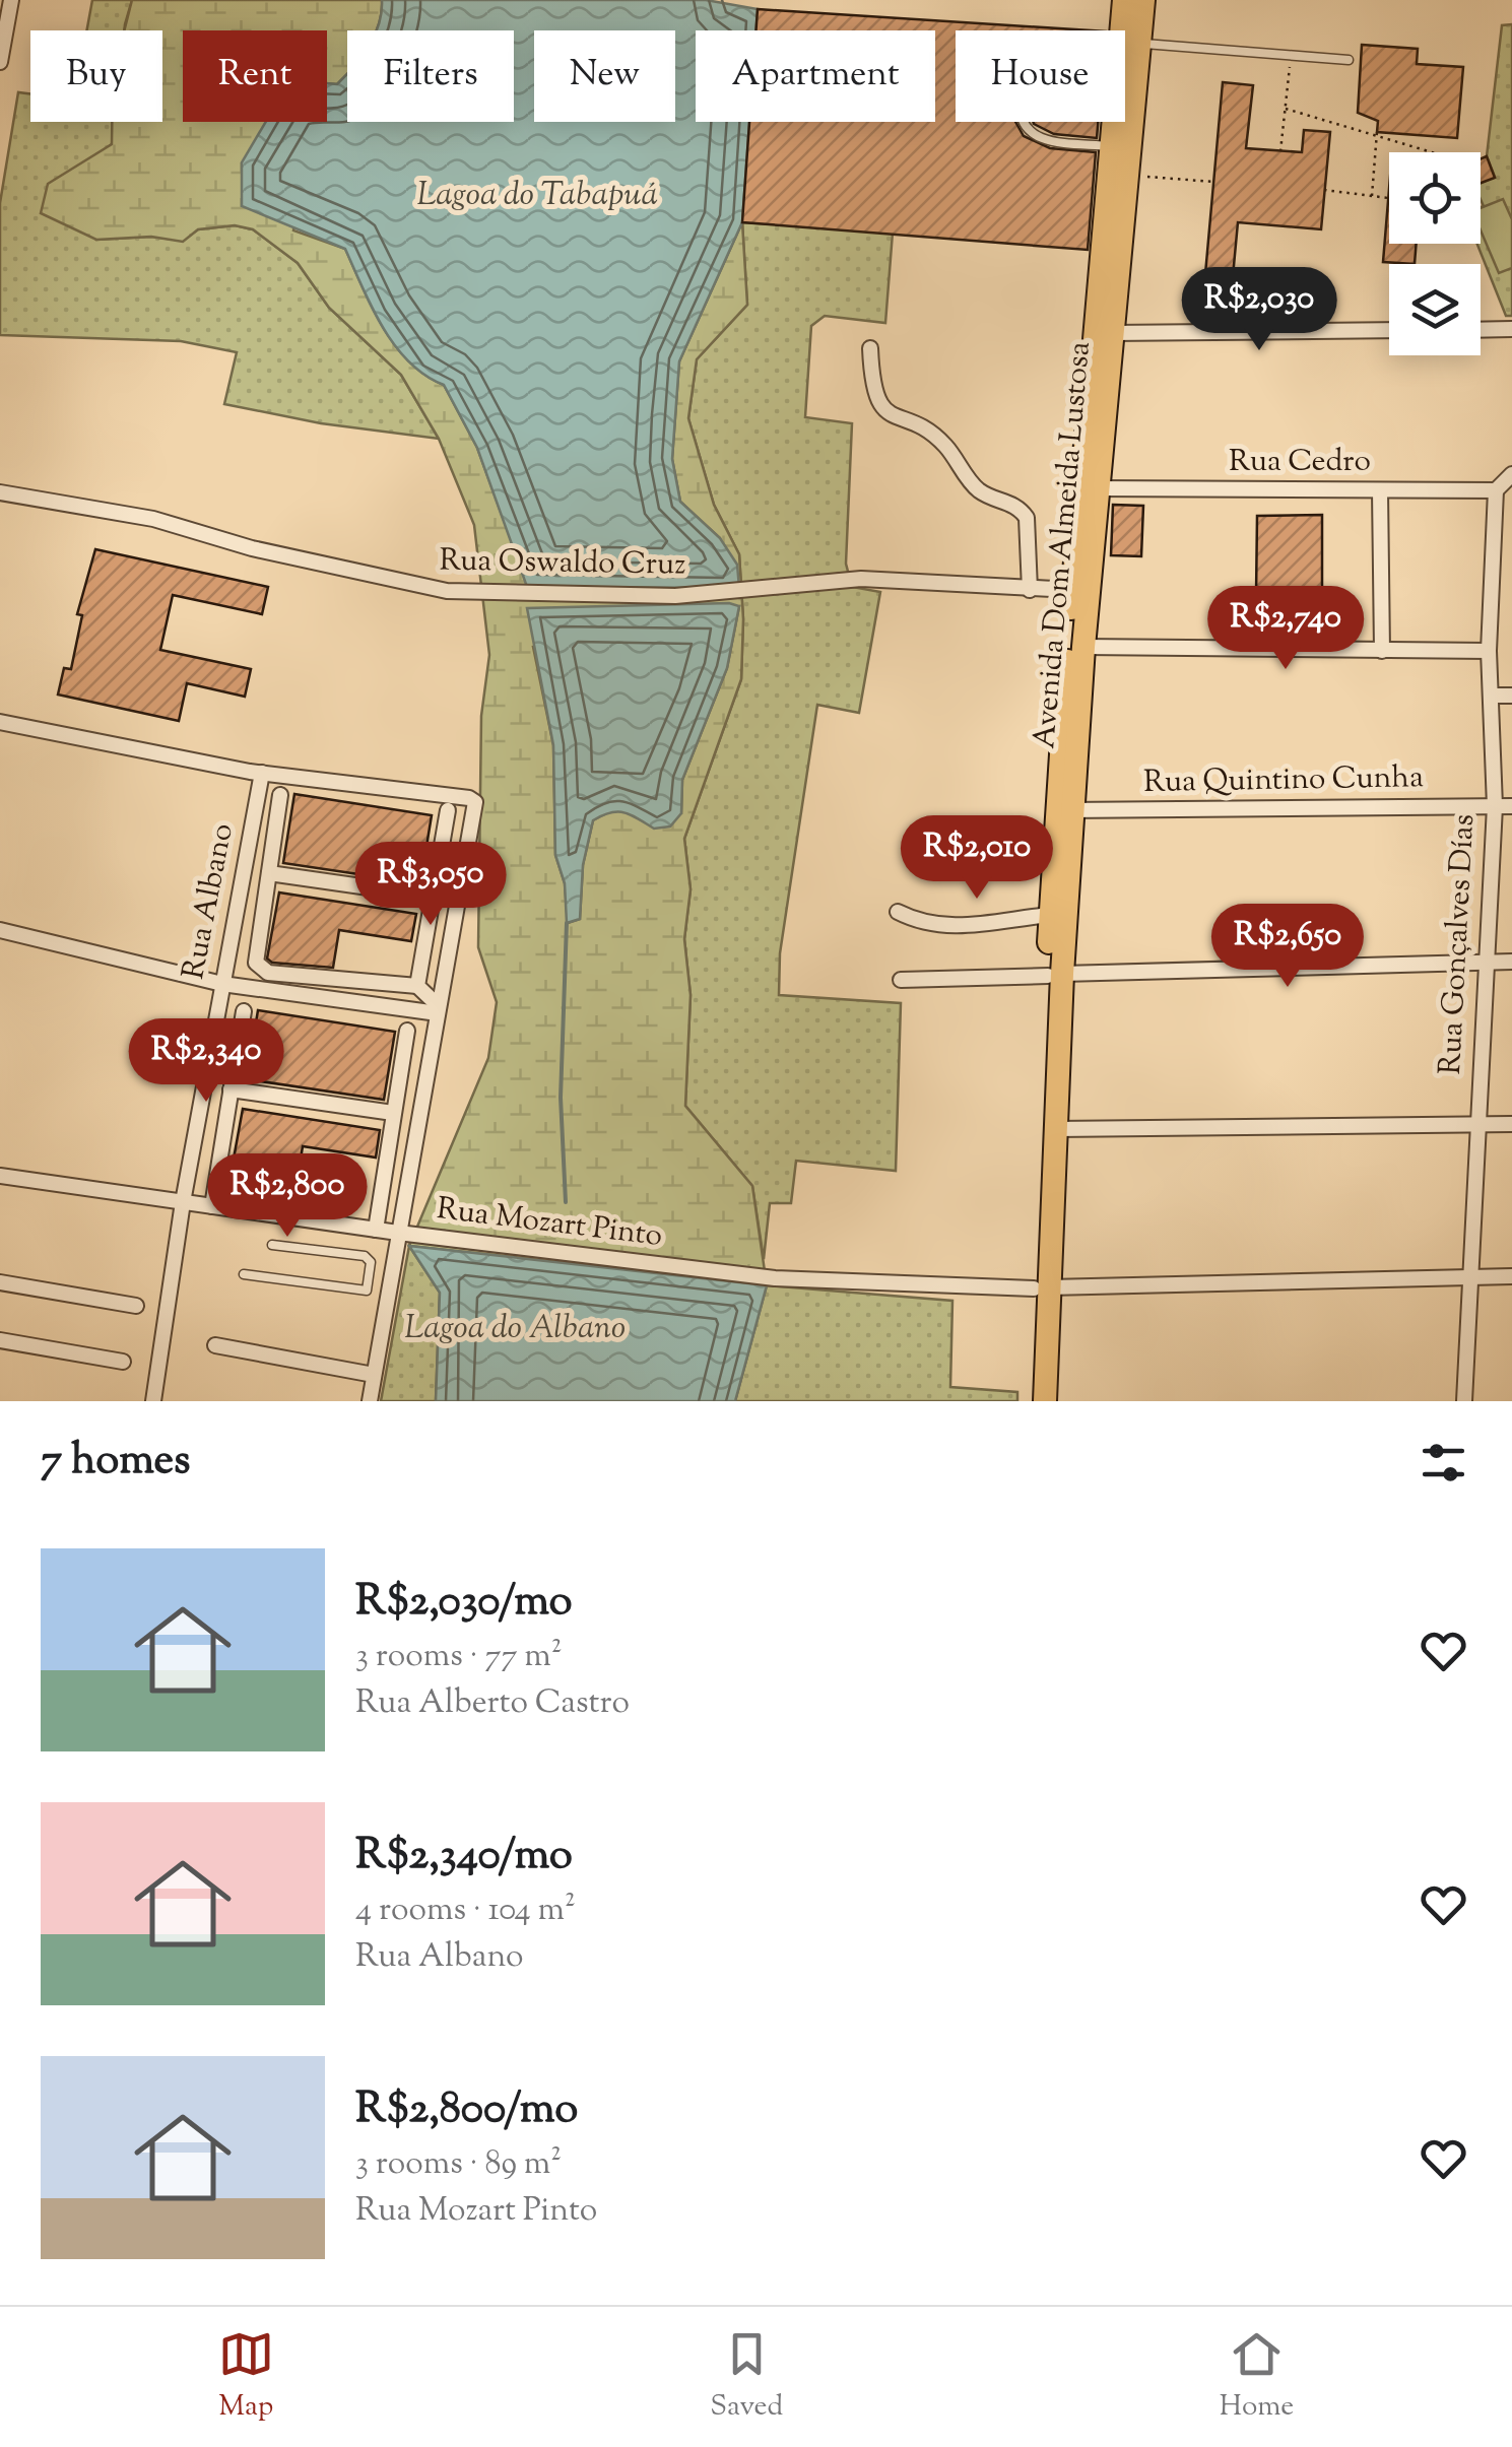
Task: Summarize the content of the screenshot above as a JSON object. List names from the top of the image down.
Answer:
{
  "streets": {
    "main road": ["Avenida Dom Almeida Lustosa"],
    "street": [
      "Rua Cedro",
      "Rua Oswaldo Cruz",
      "Rua Quintino Cunha",
      "Rua Albano",
      "Rua Gonçalves Días",
      "Rua Mozart Pinto"
    ]
  },
  "crossings": [
    ["Rua Cedro", "Avenida Dom Almeida Lustosa"],
    ["Rua Cedro", "Rua Gonçalves Días"],
    ["Avenida Dom Almeida Lustosa", "Rua Oswaldo Cruz"],
    ["Avenida Dom Almeida Lustosa", "Rua Quintino Cunha"],
    ["Avenida Dom Almeida Lustosa", "Rua Mozart Pinto"],
    ["Rua Quintino Cunha", "Rua Gonçalves Días"],
    ["Rua Albano", "Rua Mozart Pinto"],
    ["Rua Gonçalves Días", "Rua Mozart Pinto"]
  ],
  "water": ["Lagoa do Tabapuá", "Lagoa do Albano"],
  "page": {
    "chip": [
      "Buy",
      "Rent",
      "Filters",
      "New",
      "Apartment",
      "House"
    ],
    "price": [
      "R$2,030",
      "R$2,740",
      "R$2,010",
      "R$3,050",
      "R$2,650",
      "R$2,340",
      "R$2,800"
    ],
    "heading": "7 homes",
    "list": [
      {
        "name": "R$2,030/mo",
        "note": "3 rooms · 77 m² · Rua Alberto Castro"
      },
      {
        "name": "R$2,340/mo",
        "note": "4 rooms · 104 m² · Rua Albano"
      },
      {
        "name": "R$2,800/mo",
        "note": "3 rooms · 89 m² · Rua Mozart Pinto"
      }
    ],
    "tabs": ["Map", "Saved", "Home"]
  }
}
